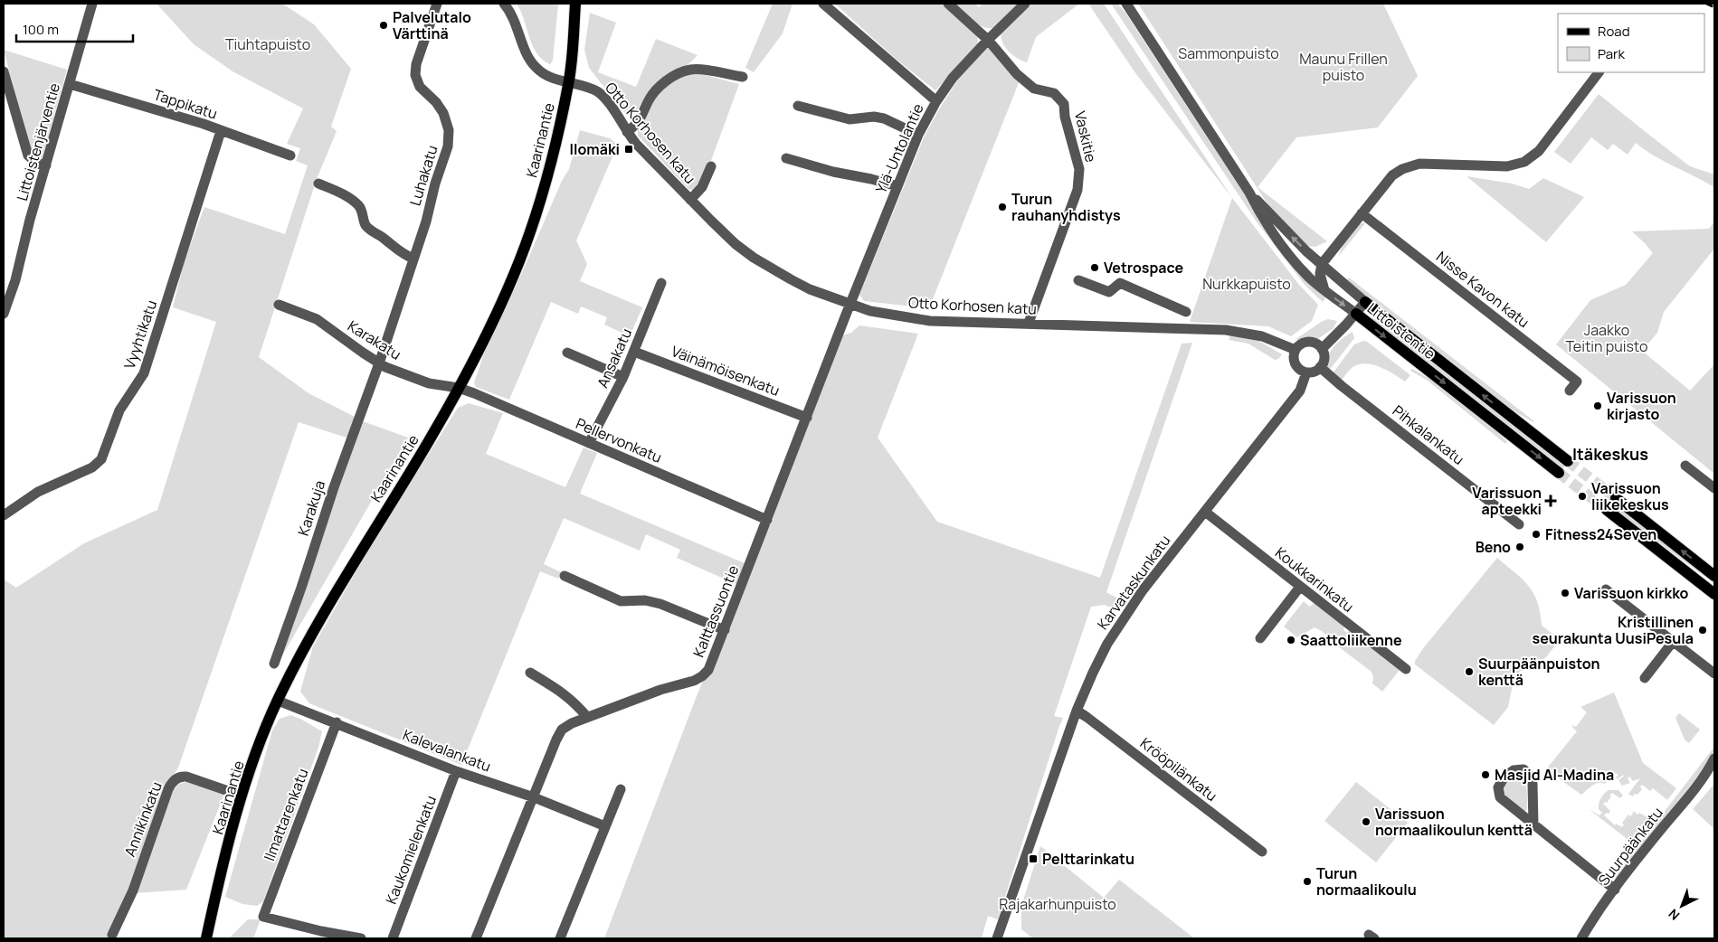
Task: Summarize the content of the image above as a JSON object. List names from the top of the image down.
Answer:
{
  "streets": {
    "main road": ["Kaarinantie", "Littoistentie"],
    "street": [
      "Tappikatu",
      "Otto Korhosen katu",
      "Vaskitie",
      "Littoistenjärventie",
      "Ylä-Untolantie",
      "Luhakatu",
      "Nisse Kavon katu",
      "Vyyhtikatu",
      "Karakatu",
      "Ansakatu",
      "Väinämöisenkatu",
      "Pihkalankatu",
      "Pellervonkatu",
      "Karakuja",
      "Koukkarinkatu",
      "Karvataskunkatu",
      "Kalttassuontie",
      "Kalevalankatu",
      "Krööpilänkatu",
      "Ilmattarenkatu",
      "Annikinkatu",
      "Suurpäänkatu",
      "Kaukomielenkatu"
    ]
  },
  "crossings": [
    ["Tappikatu", "Littoistenjärventie"],
    ["Tappikatu", "Vyyhtikatu"],
    ["Otto Korhosen katu", "Vaskitie"],
    ["Otto Korhosen katu", "Kaarinantie"],
    ["Otto Korhosen katu", "Ylä-Untolantie"],
    ["Otto Korhosen katu", "Pihkalankatu"],
    ["Otto Korhosen katu", "Karvataskunkatu"],
    ["Otto Korhosen katu", "Kalttassuontie"],
    ["Vaskitie", "Ylä-Untolantie"],
    ["Kaarinantie", "Karakatu"],
    ["Kaarinantie", "Pellervonkatu"],
    ["Kaarinantie", "Kalevalankatu"],
    ["Kaarinantie", "Annikinkatu"],
    ["Ylä-Untolantie", "Kalttassuontie"],
    ["Luhakatu", "Karakatu"],
    ["Luhakatu", "Karakuja"],
    ["Karakatu", "Pellervonkatu"],
    ["Karakatu", "Karakuja"],
    ["Ansakatu", "Väinämöisenkatu"],
    ["Ansakatu", "Pellervonkatu"],
    ["Väinämöisenkatu", "Kalttassuontie"],
    ["Pihkalankatu", "Karvataskunkatu"],
    ["Pellervonkatu", "Kalttassuontie"],
    ["Koukkarinkatu", "Karvataskunkatu"],
    ["Karvataskunkatu", "Krööpilänkatu"],
    ["Kalttassuontie", "Kalevalankatu"],
    ["Kalevalankatu", "Ilmattarenkatu"],
    ["Kalevalankatu", "Kaukomielenkatu"]
  ],
  "districts": ["Itäkeskus"],
  "parks": [
    "Tiuhtapuisto",
    "Sammonpuisto",
    "Maunu Frillen puisto",
    "Nurkkapuisto",
    "Jaakko Teitin puisto",
    "Rajakarhunpuisto"
  ],
  "places": {
    "other": [
      "Palvelutalo Värttinä",
      "Turun rauhanyhdistys",
      "Vetrospace",
      "Varissuon kirjasto",
      "Varissuon liikekeskus",
      "Fitness24Seven",
      "Beno",
      "Varissuon kirkko",
      "Kristillinen seurakunta UusiPesula",
      "Saattoliikenne",
      "Suurpäänpuiston kenttä",
      "Masjid Al-Madina",
      "Varissuon normaalikoulun kenttä",
      "Turun normaalikoulu"
    ],
    "transit": ["Ilomäki", "Pelttarinkatu"],
    "health": ["Varissuon apteekki"]
  },
  "legend": ["Road", "Park"],
  "scale_bar": "100 m",
  "north": "bottom left"
}
